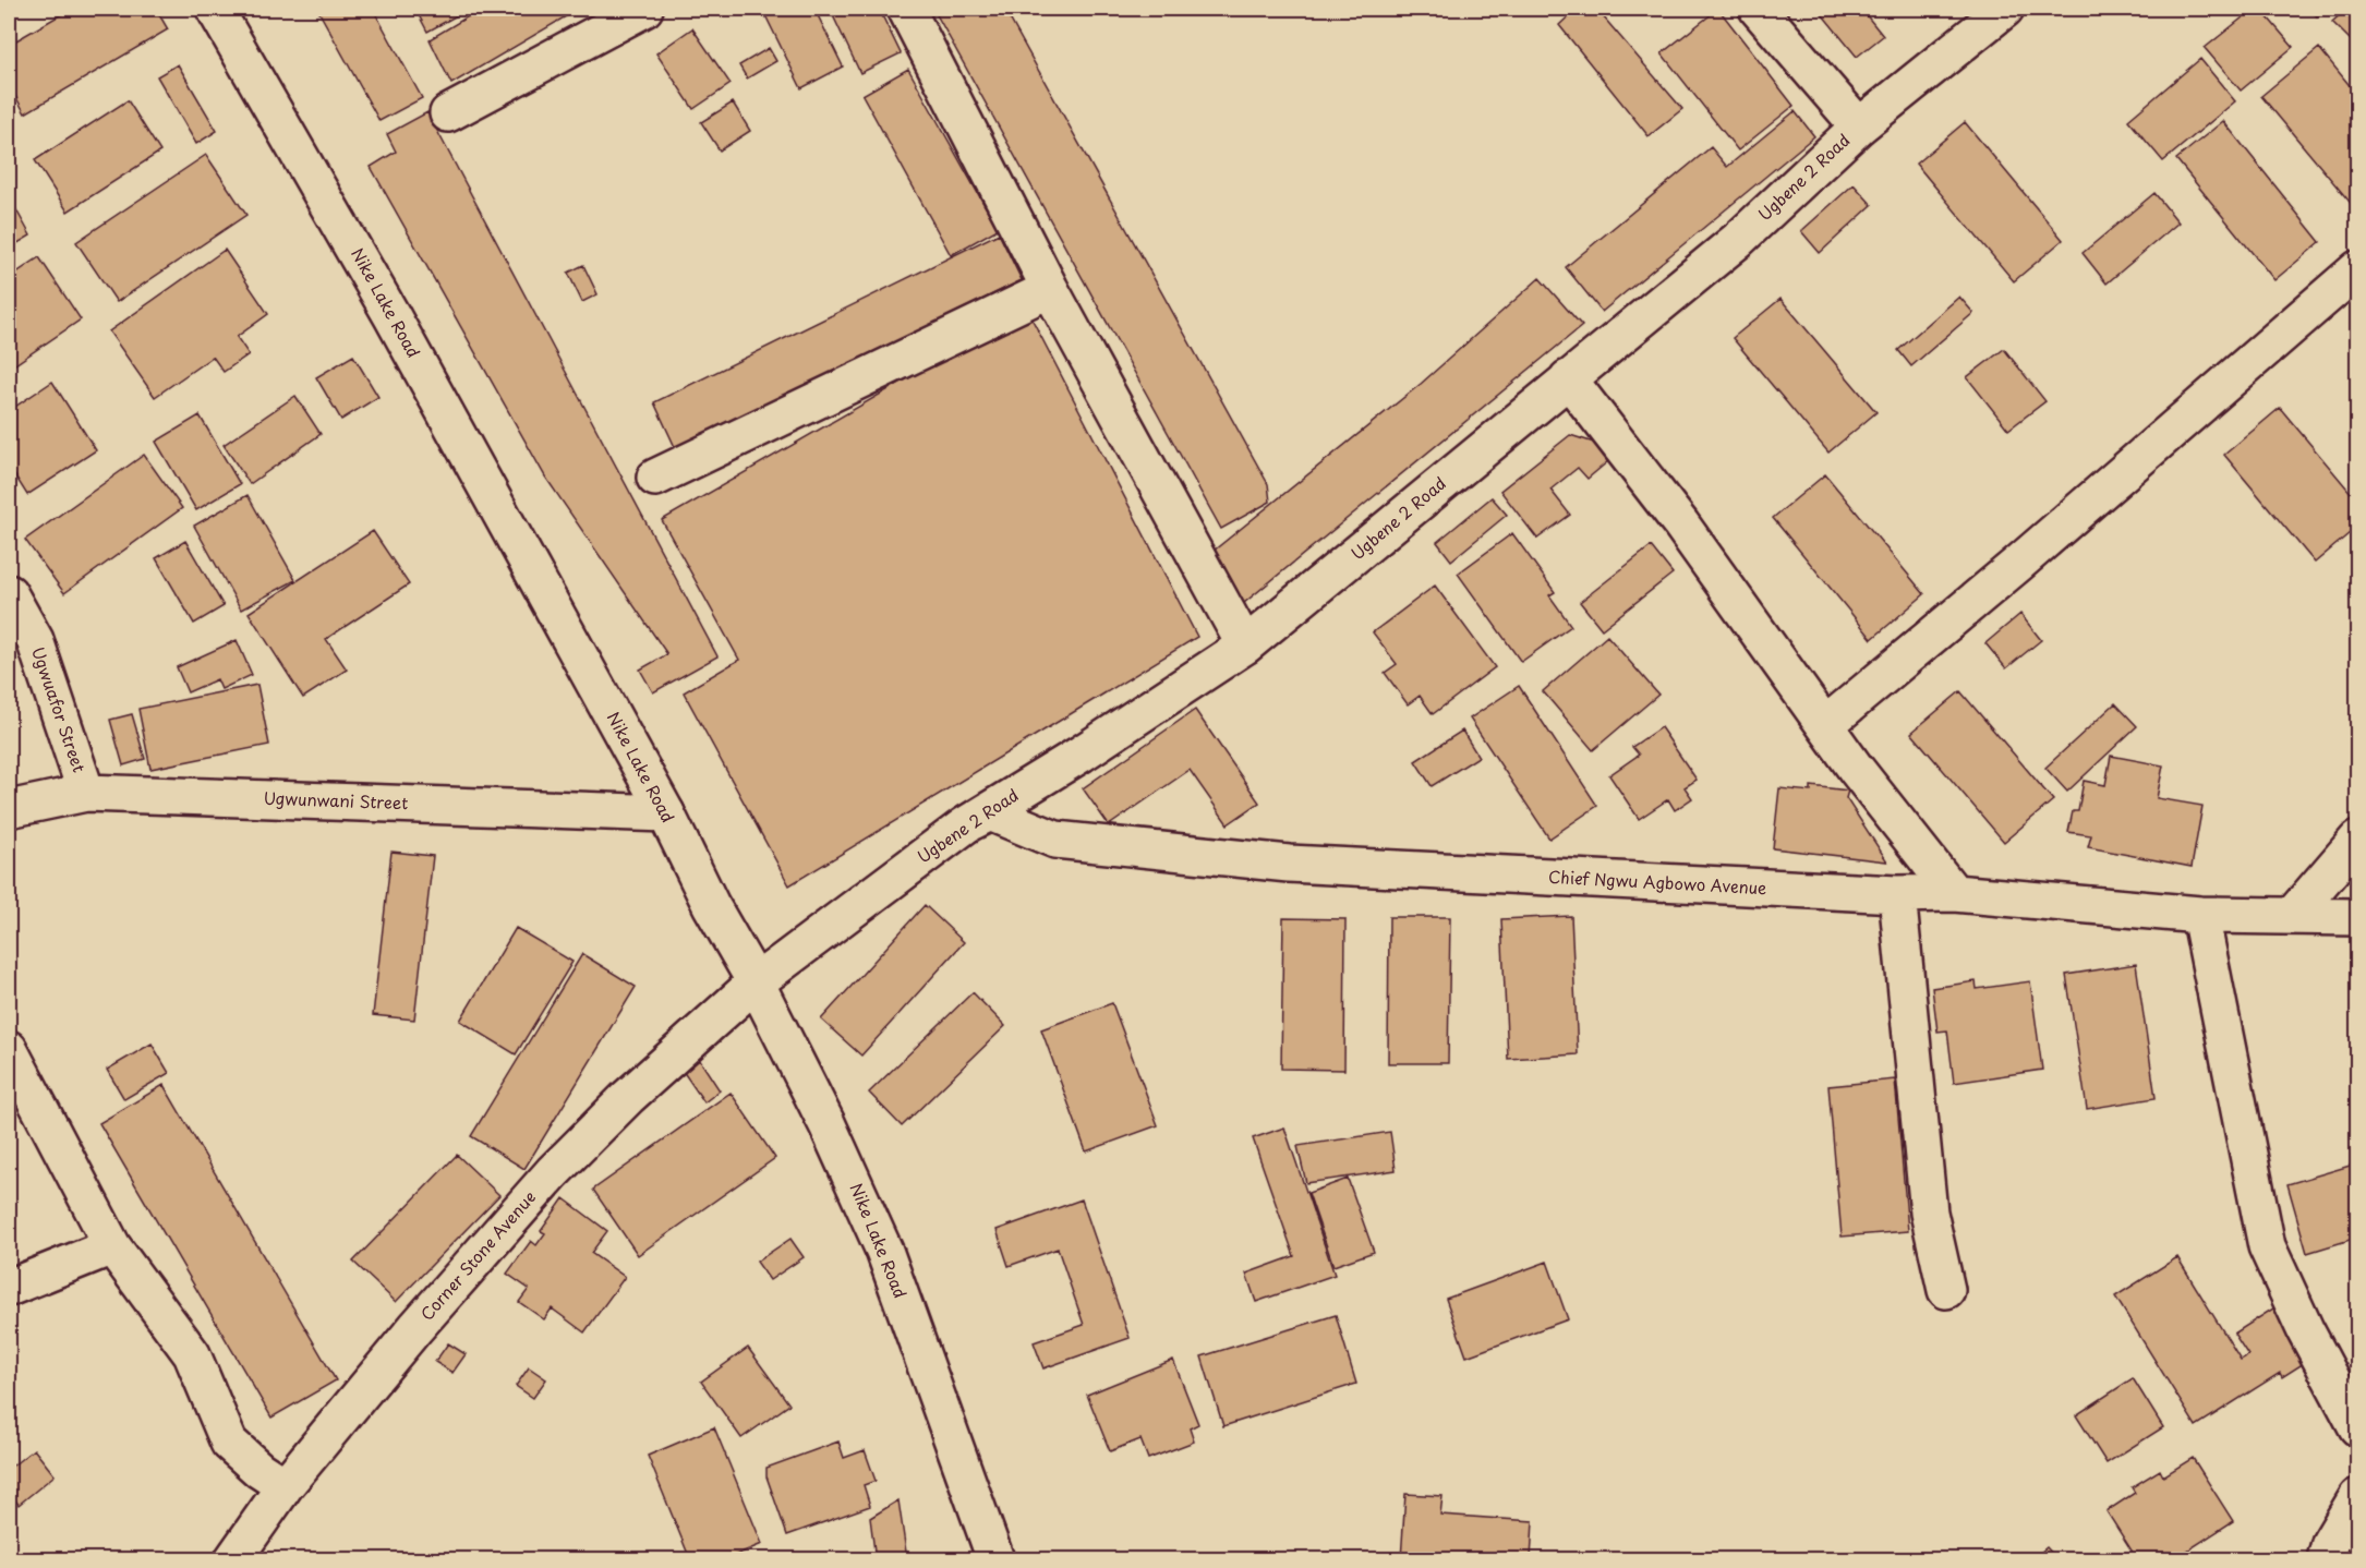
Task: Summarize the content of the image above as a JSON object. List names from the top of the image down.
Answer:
{
  "streets": {
    "street": [
      "Ugbene 2 Road",
      "Nike Lake Road",
      "Ugwuafor Street",
      "Ugwunwani Street",
      "Chief Ngwu Agbowo Avenue",
      "Corner Stone Avenue"
    ]
  },
  "crossings": [
    ["Ugbene 2 Road", "Nike Lake Road"],
    ["Ugbene 2 Road", "Chief Ngwu Agbowo Avenue"],
    ["Ugbene 2 Road", "Corner Stone Avenue"],
    ["Nike Lake Road", "Ugwunwani Street"],
    ["Nike Lake Road", "Corner Stone Avenue"],
    ["Ugwuafor Street", "Ugwunwani Street"]
  ]
}
